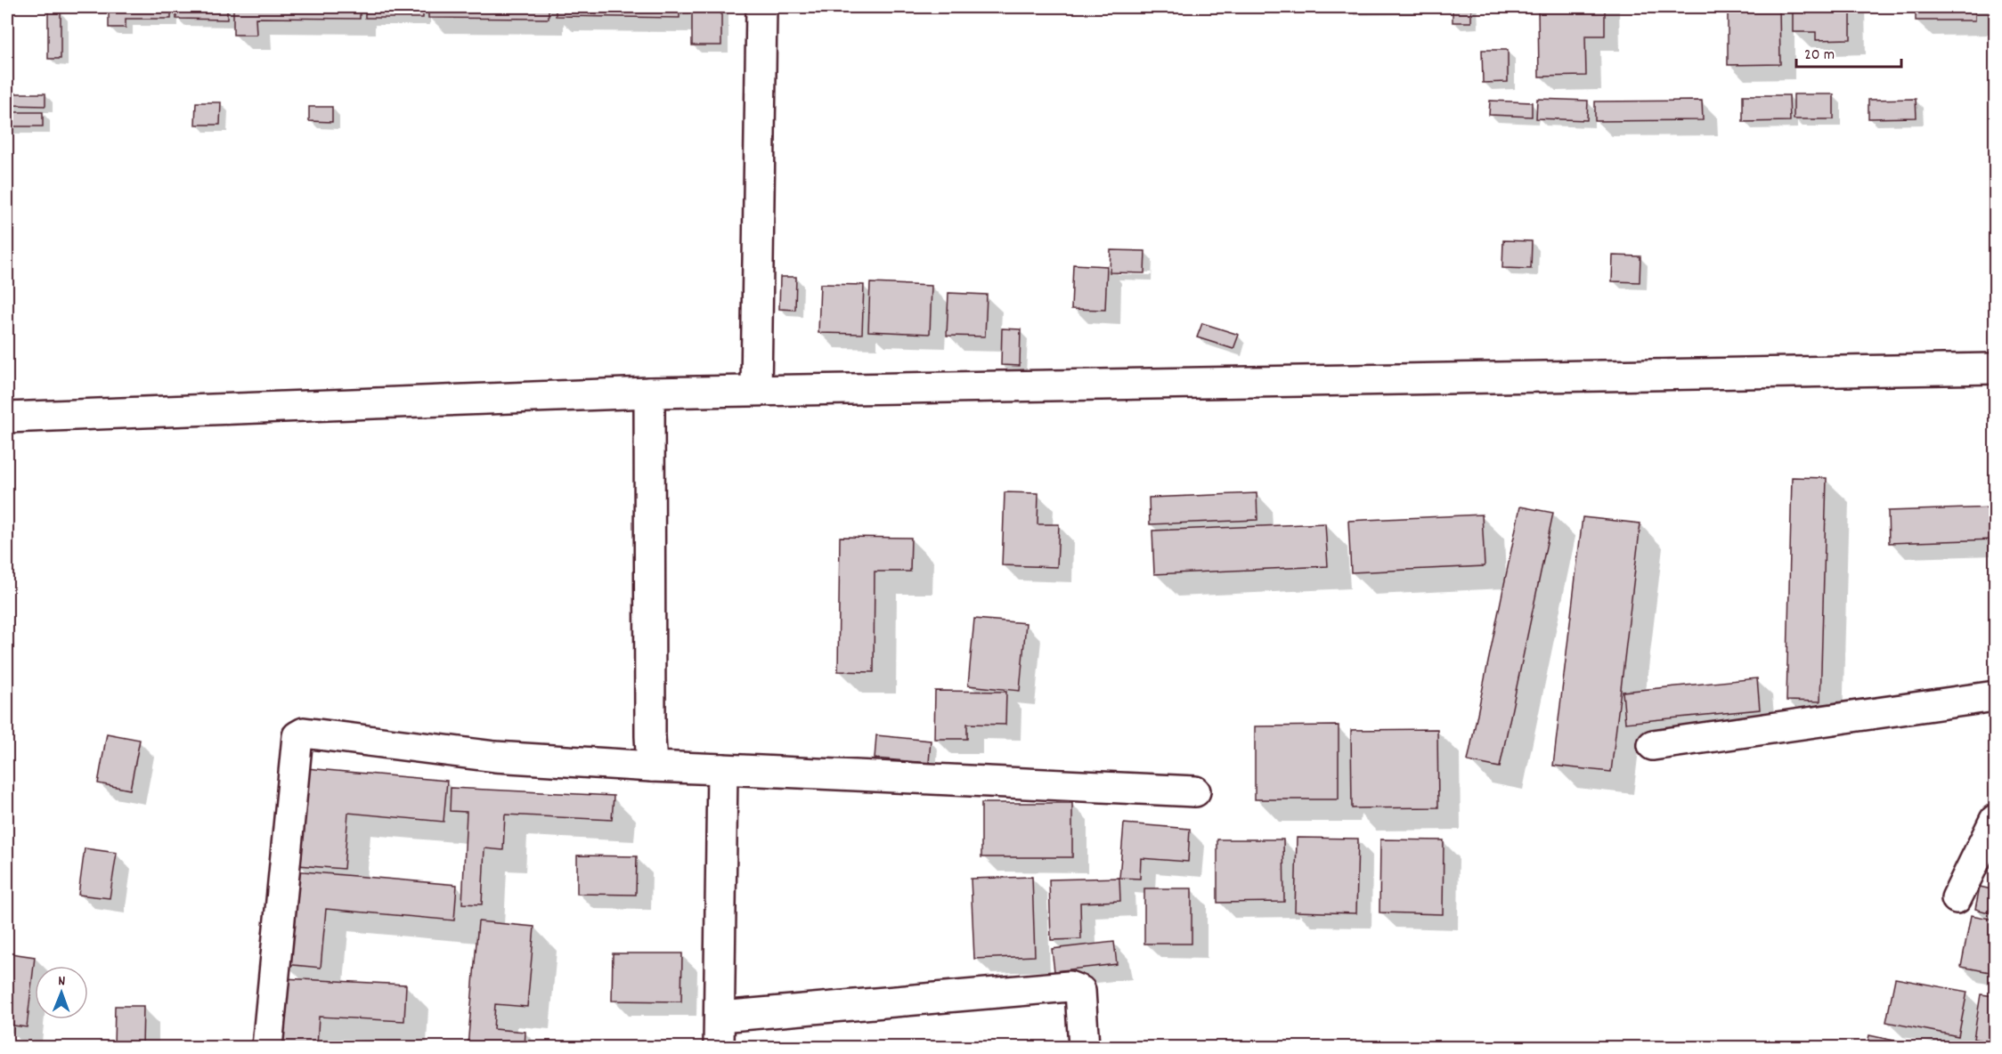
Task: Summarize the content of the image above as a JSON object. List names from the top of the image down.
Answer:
{
  "scale_bar": "20 m",
  "north": "top"
}
